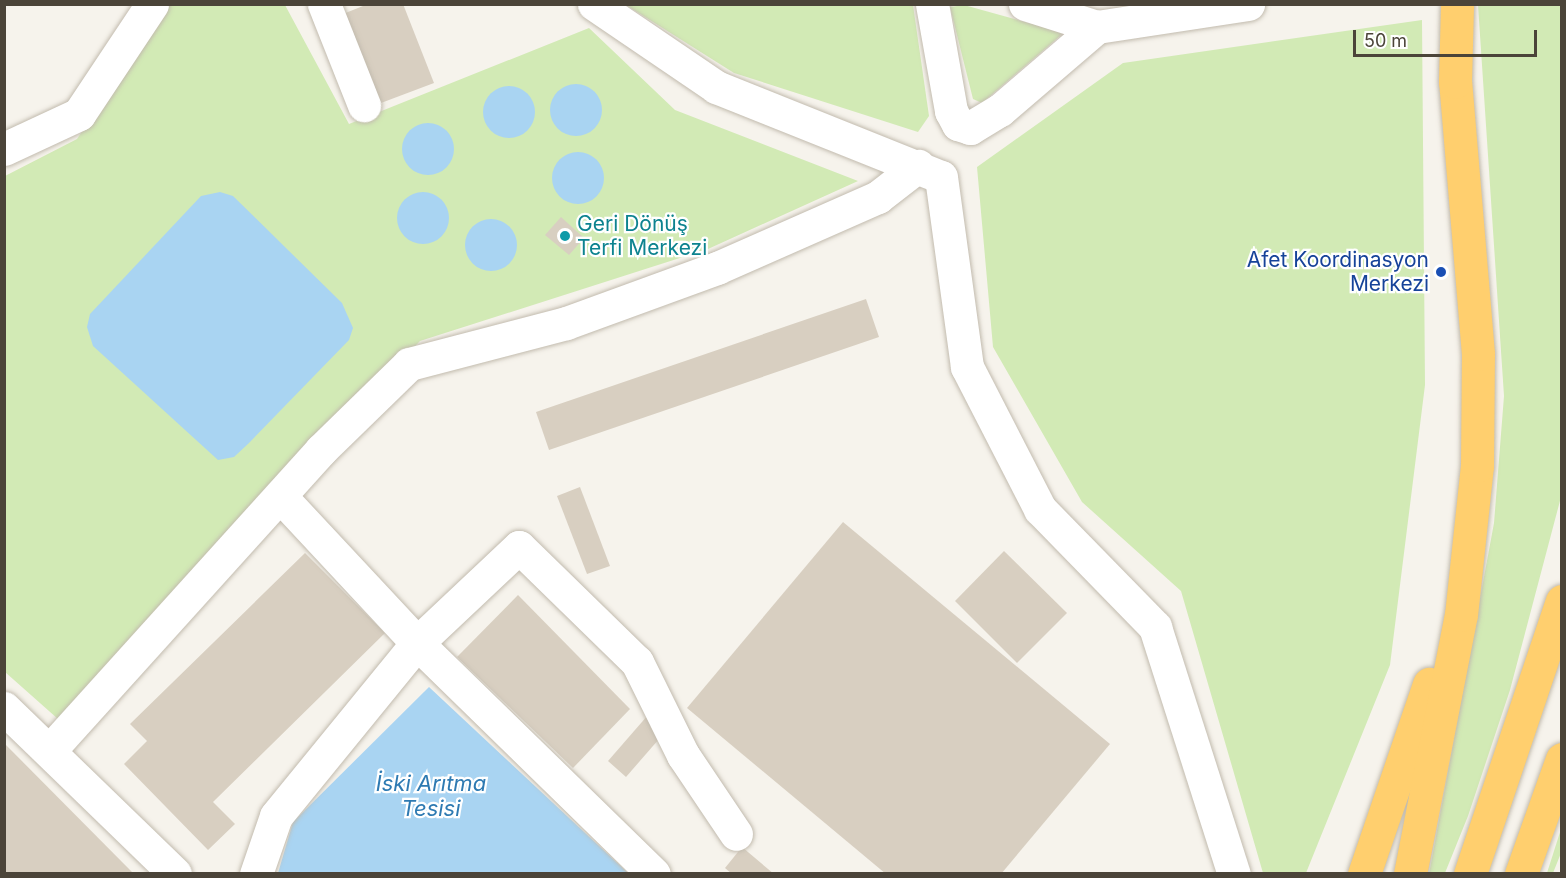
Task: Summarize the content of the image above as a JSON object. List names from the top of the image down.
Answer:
{
  "water": ["İski Arıtma Tesisi"],
  "places": ["Geri Dönüş Terfi Merkezi", "Afet Koordinasyon Merkezi"],
  "scale_bar": "50 m"
}
